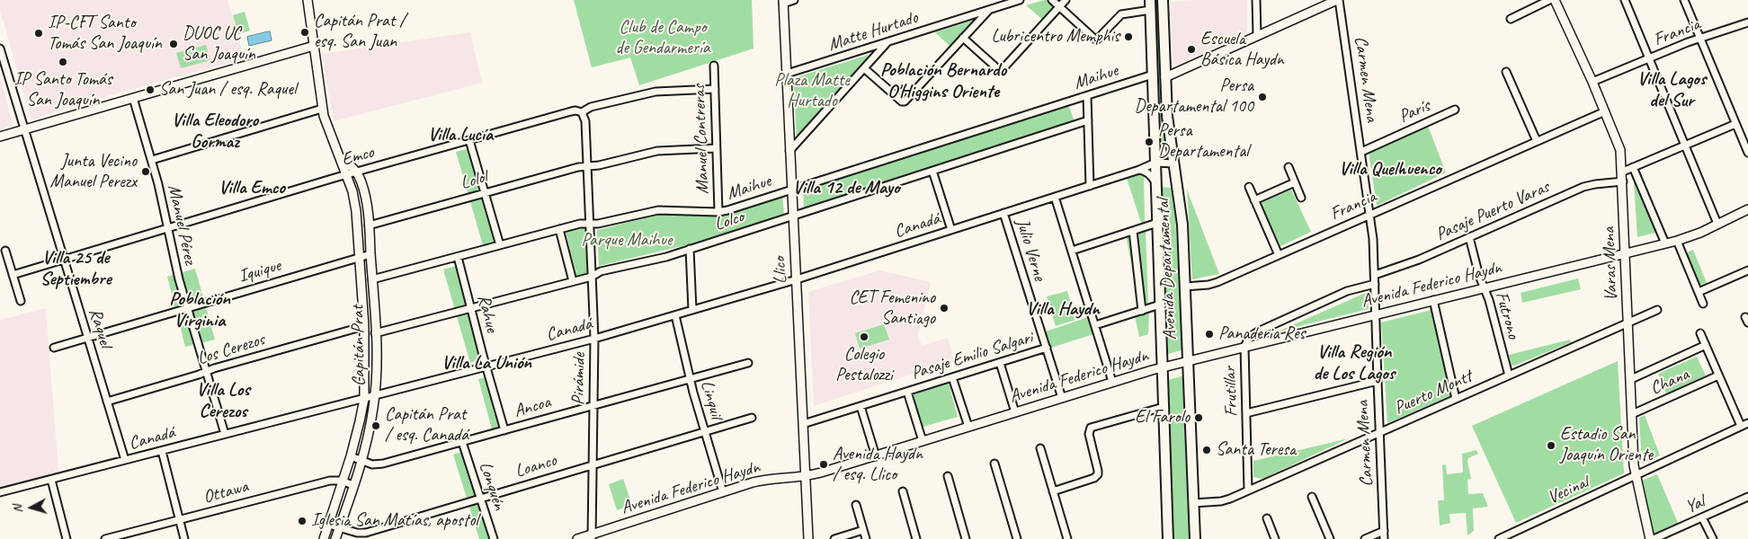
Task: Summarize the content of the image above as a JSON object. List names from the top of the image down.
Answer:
{
  "streets": {
    "main road": ["Avenida Departamental"],
    "street": [
      "Matte Hurtado",
      "Francia",
      "Maihue",
      "Carmen Mena",
      "París",
      "Manuel Contreras",
      "Emco",
      "Lolol",
      "Pasaje Puerto Varas",
      "Lolco",
      "Manuel Pérez",
      "Canadá",
      "Julio Verne",
      "Varas Mena",
      "Llico",
      "Iquique",
      "Avenida Federico Haydn",
      "Rahue",
      "Futrono",
      "Raquel",
      "Capitán Prat",
      "Los Cerezos",
      "Pasaje Emilio Salgari",
      "Pirámide",
      "Chana",
      "Frutillar",
      "Puerto Montt",
      "Linquil",
      "Ancoa",
      "Loanco",
      "Lonquén",
      "Vecinal",
      "Ottawa",
      "Yal"
    ]
  },
  "crossings": [
    ["Matte Hurtado", "Llico"],
    ["Francia", "Carmen Mena"],
    ["Francia", "Varas Mena"],
    ["Francia", "Avenida Departamental"],
    ["Maihue", "Manuel Contreras"],
    ["Maihue", "Avenida Departamental"],
    ["Maihue", "Llico"],
    ["Maihue", "Rahue"],
    ["Maihue", "Capitán Prat"],
    ["Maihue", "Pirámide"],
    ["Carmen Mena", "París"],
    ["Carmen Mena", "Pasaje Puerto Varas"],
    ["Carmen Mena", "Avenida Federico Haydn"],
    ["Carmen Mena", "Puerto Montt"],
    ["Manuel Contreras", "Emco"],
    ["Manuel Contreras", "Lolol"],
    ["Emco", "Manuel Pérez"],
    ["Emco", "Raquel"],
    ["Emco", "Capitán Prat"],
    ["Emco", "Pirámide"],
    ["Lolol", "Capitán Prat"],
    ["Lolol", "Pirámide"],
    ["Pasaje Puerto Varas", "Varas Mena"],
    ["Pasaje Puerto Varas", "Futrono"],
    ["Lolco", "Llico"],
    ["Lolco", "Rahue"],
    ["Lolco", "Capitán Prat"],
    ["Lolco", "Pirámide"],
    ["Manuel Pérez", "Canadá"],
    ["Manuel Pérez", "Iquique"],
    ["Manuel Pérez", "Los Cerezos"],
    ["Canadá", "Julio Verne"],
    ["Canadá", "Avenida Departamental"],
    ["Canadá", "Llico"],
    ["Canadá", "Rahue"],
    ["Canadá", "Raquel"],
    ["Canadá", "Capitán Prat"],
    ["Canadá", "Pirámide"],
    ["Canadá", "Linquil"],
    ["Julio Verne", "Avenida Federico Haydn"],
    ["Julio Verne", "Pasaje Emilio Salgari"],
    ["Varas Mena", "Avenida Federico Haydn"],
    ["Varas Mena", "Chana"],
    ["Varas Mena", "Puerto Montt"],
    ["Varas Mena", "Vecinal"],
    ["Avenida Departamental", "Avenida Federico Haydn"],
    ["Avenida Departamental", "Puerto Montt"],
    ["Llico", "Avenida Federico Haydn"],
    ["Llico", "Pasaje Emilio Salgari"],
    ["Iquique", "Raquel"],
    ["Iquique", "Capitán Prat"],
    ["Avenida Federico Haydn", "Futrono"],
    ["Avenida Federico Haydn", "Pirámide"],
    ["Avenida Federico Haydn", "Frutillar"],
    ["Avenida Federico Haydn", "Linquil"],
    ["Rahue", "Ancoa"],
    ["Futrono", "Puerto Montt"],
    ["Raquel", "Los Cerezos"],
    ["Capitán Prat", "Los Cerezos"],
    ["Capitán Prat", "Ancoa"],
    ["Capitán Prat", "Loanco"],
    ["Capitán Prat", "Ottawa"],
    ["Pirámide", "Ancoa"],
    ["Pirámide", "Loanco"],
    ["Frutillar", "Puerto Montt"],
    ["Linquil", "Ancoa"],
    ["Linquil", "Loanco"],
    ["Ancoa", "Lonquén"],
    ["Loanco", "Lonquén"]
  ],
  "districts": [
    "Población Bernardo O'Higgins Oriente",
    "Villa Lagos del Sur",
    "Villa Eleodoro Gormaz",
    "Villa Lucía",
    "Villa Quelhuenco",
    "Villa Emco",
    "Villa 12 de Mayo",
    "Villa 25 de Septiembre",
    "Población Virginia",
    "Villa Haydn",
    "Villa Región de Los Lagos",
    "Villa La Unión",
    "Villa Los Cerezos"
  ],
  "parks": ["Club de Campo de Gendarmería", "Plaza Matte Hurtado", "Parque Maihue"],
  "places": [
    "Capitán Prat / esq. San Juan",
    "IP-CFT Santo Tomás San Joaquín",
    "Lubricentro Memphis",
    "DUOC UC San Joaquín",
    "Escuela Básica Haydn",
    "IP Santo Tomás San Joaquín",
    "San Juan / esq. Raquel",
    "Persa Departamental 100",
    "Persa Departamental",
    "Junta Vecino Manuel Perezx",
    "CET Femenino Santiago",
    "Panaderia Res",
    "Colegio Pestalozzi",
    "El Farolo",
    "Capitán Prat / esq. Canadá",
    "Estadio San Joaquín Oriente",
    "Santa Teresa",
    "Avenida Haydn / esq. Llico",
    "Iglesia San Matías, apostol"
  ],
  "north": "left"
}
